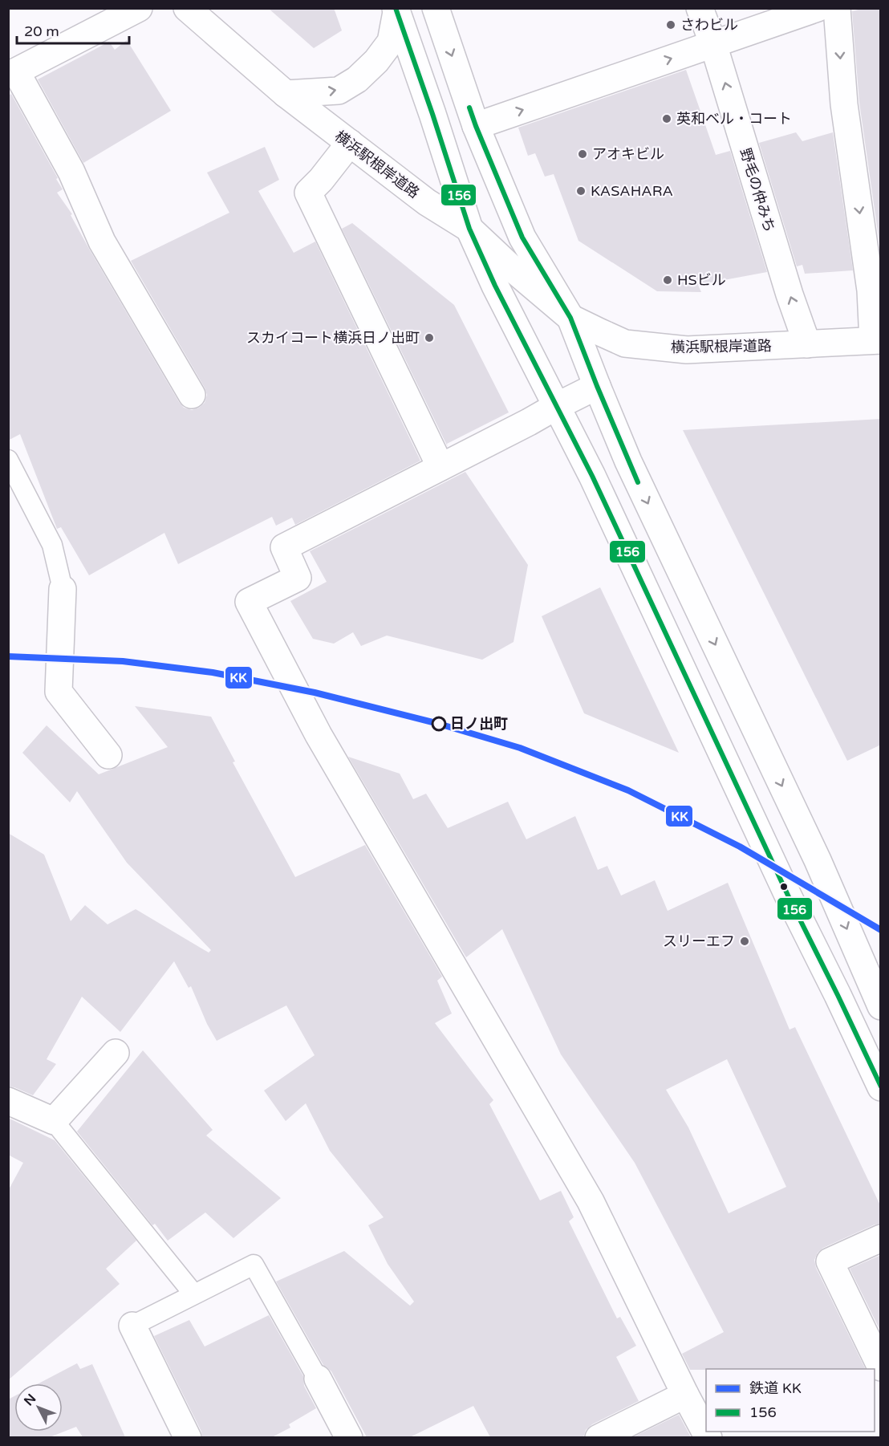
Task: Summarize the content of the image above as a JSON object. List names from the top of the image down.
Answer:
{
  "streets": {
    "street": ["横浜駅根岸道路", "野毛の仲みち"]
  },
  "crossings": [
    ["横浜駅根岸道路", "野毛の仲みち"]
  ],
  "places": [
    "さわビル",
    "英和ベル・コート",
    "アオキビル",
    "KASAHARA",
    "HSビル",
    "スカイコート横浜日ノ出町",
    "日ノ出町",
    "スリーエフ"
  ],
  "lines": ["transit line 156", "rail line KK"],
  "legend": ["鉄道 KK", "156"],
  "scale_bar": "20 m",
  "north": "top left"
}
